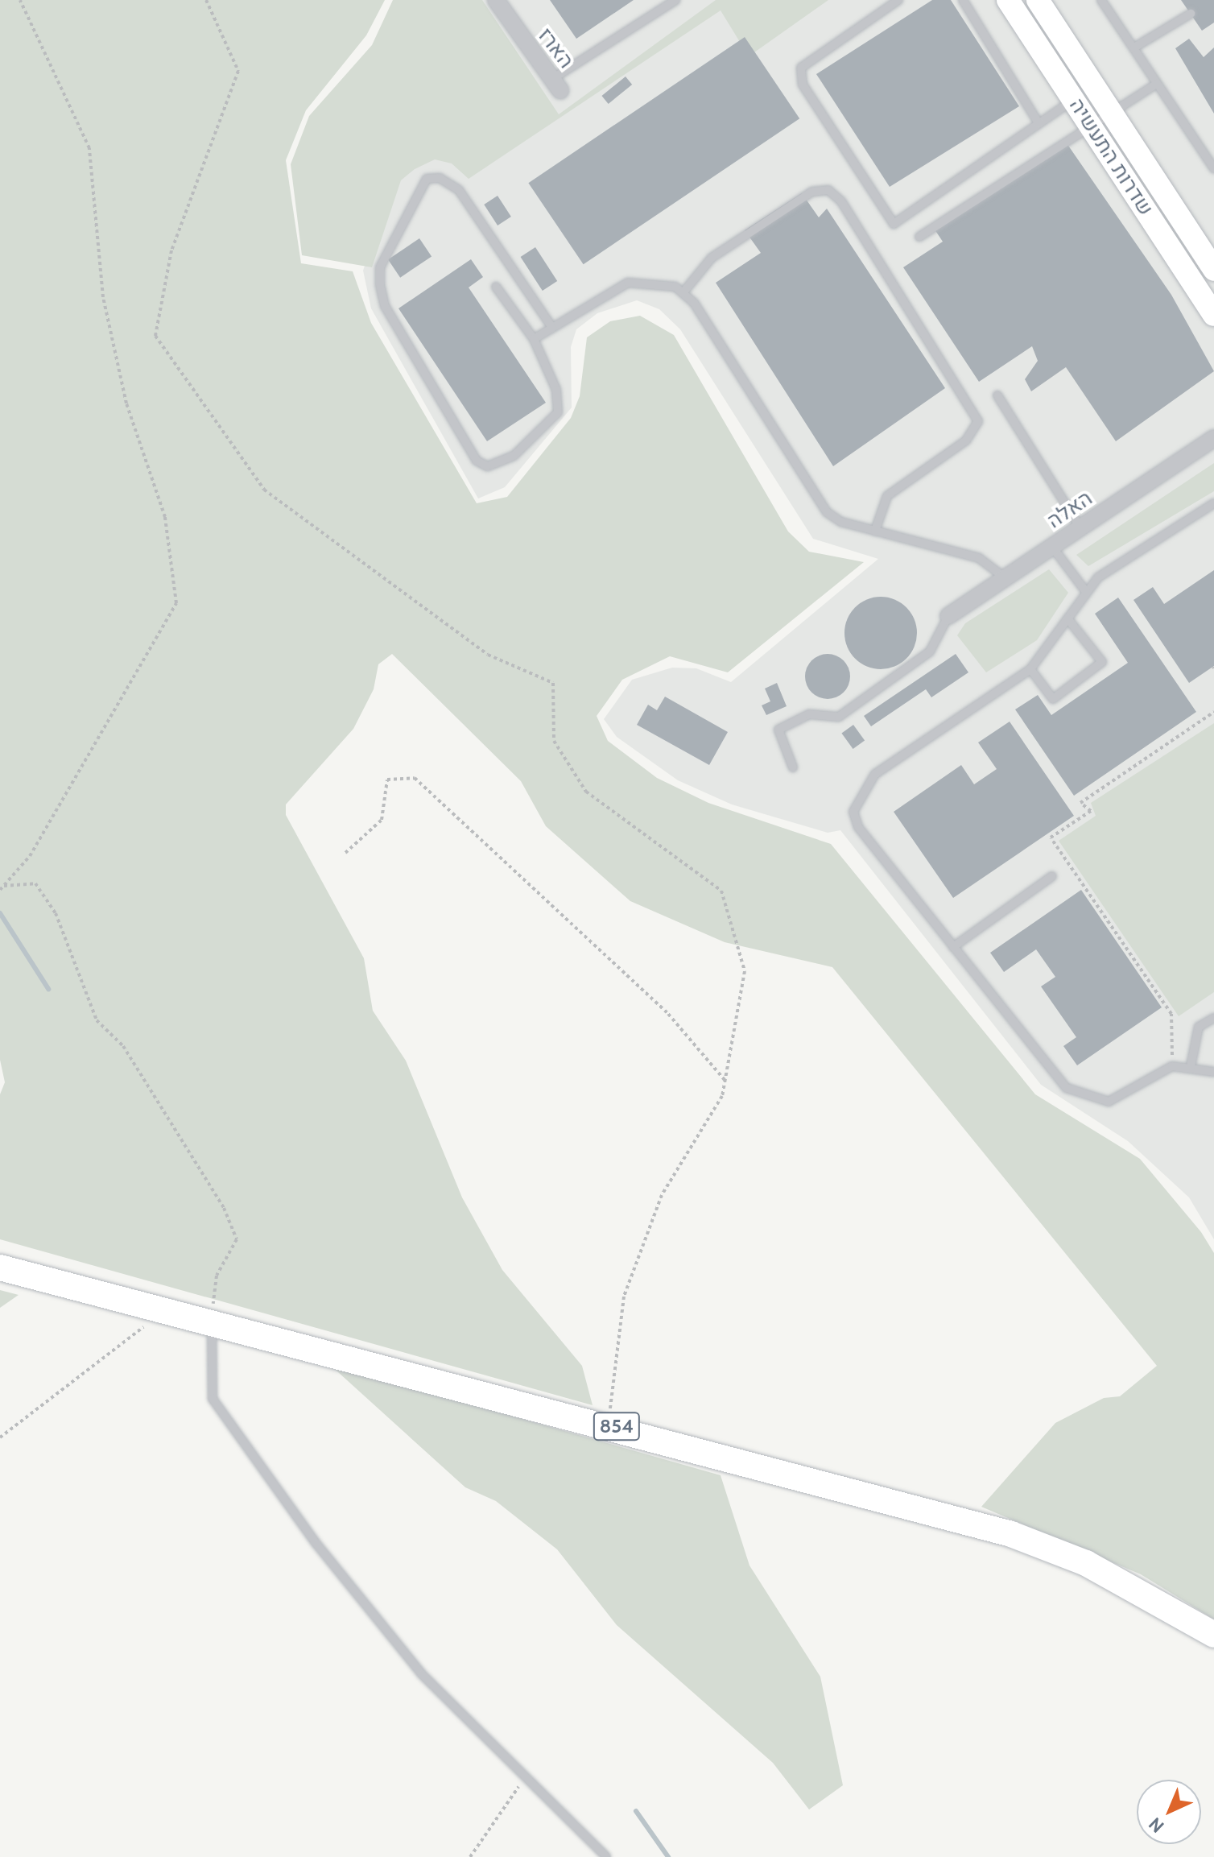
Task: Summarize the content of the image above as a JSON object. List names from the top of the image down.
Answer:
{
  "streets": {
    "main road": ["854"],
    "street": ["הארז", "שדרות התעשיה", "האלה"]
  },
  "north": "bottom left"
}
